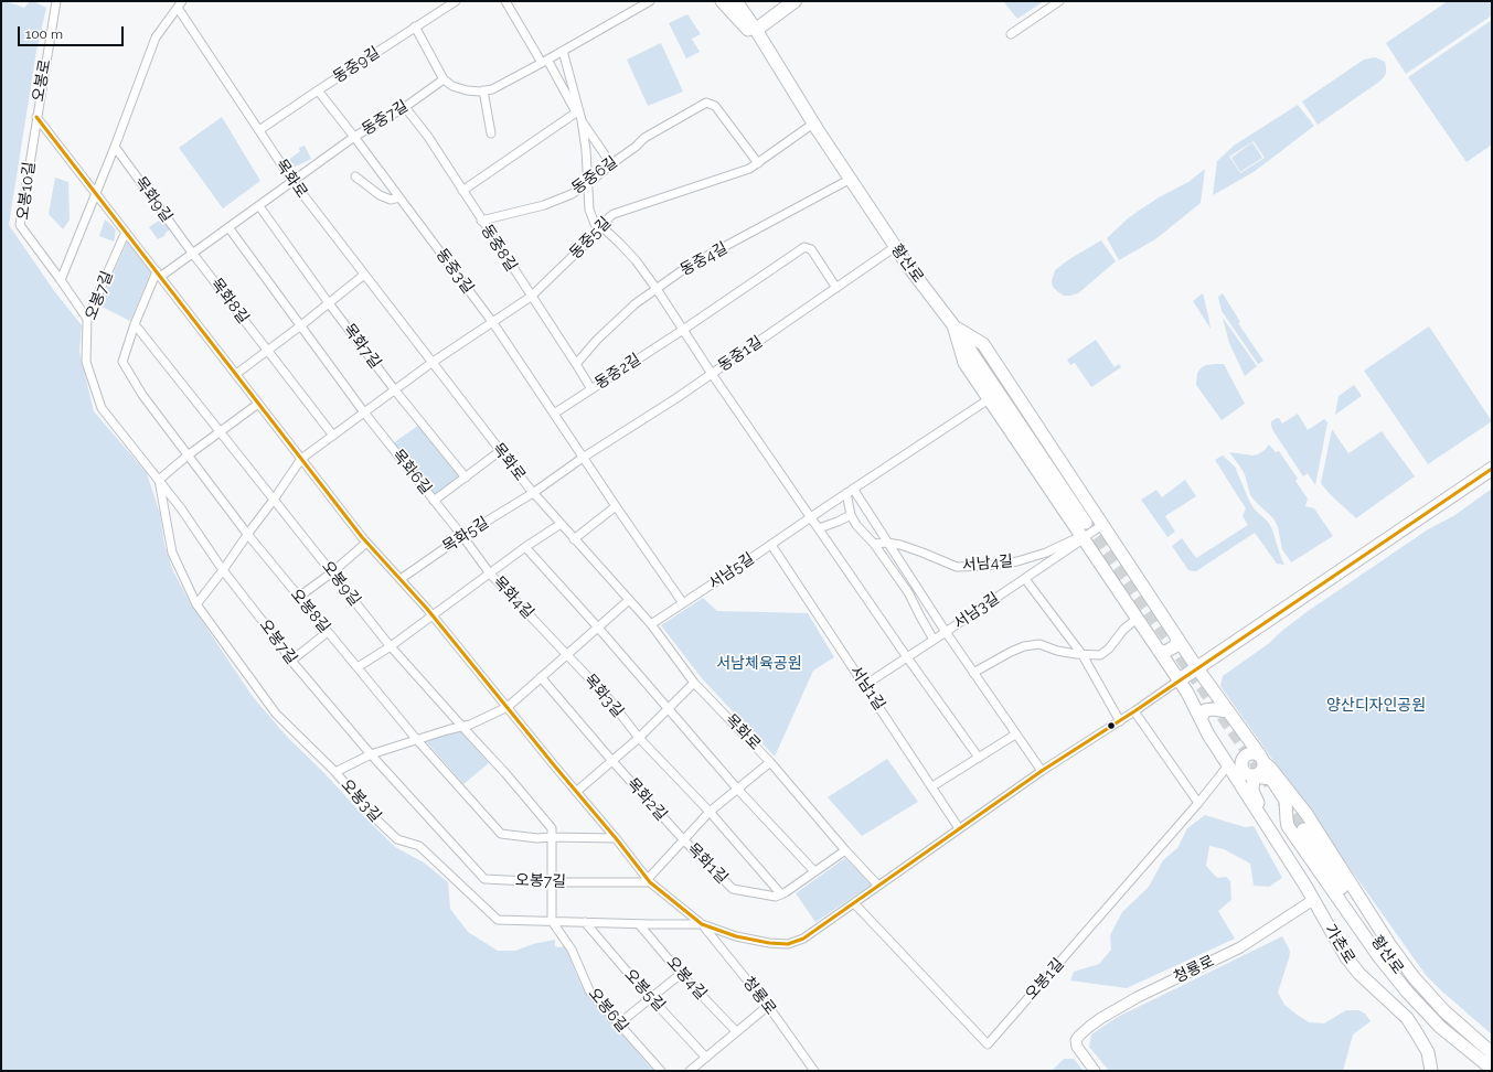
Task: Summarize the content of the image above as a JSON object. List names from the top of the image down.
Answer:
{
  "streets": {
    "main road": ["황산로", "가촌로"],
    "street": [
      "동중9길",
      "오봉로",
      "동중7길",
      "동중6길",
      "목화로",
      "오봉10길",
      "목화9길",
      "동중5길",
      "동중8길",
      "동중4길",
      "동중3길",
      "오봉7길",
      "목화8길",
      "목화7길",
      "동중1길",
      "동중2길",
      "목화6길",
      "목화5길",
      "서남4길",
      "서남5길",
      "오봉9길",
      "목화4길",
      "오봉8길",
      "서남3길",
      "서남1길",
      "목화3길",
      "목화2길",
      "오봉3길",
      "목화1길",
      "청룡로",
      "오봉4길",
      "오봉1길",
      "오봉5길",
      "오봉6길"
    ]
  },
  "crossings": [
    ["동중9길", "목화로"],
    ["동중9길", "동중3길"],
    ["오봉로", "목화로"],
    ["오봉로", "오봉10길"],
    ["오봉로", "오봉7길"],
    ["오봉로", "목화5길"],
    ["오봉로", "오봉8길"],
    ["오봉로", "서남1길"],
    ["오봉로", "오봉3길"],
    ["오봉로", "청룡로"],
    ["오봉로", "오봉1길"],
    ["동중7길", "목화로"],
    ["동중7길", "동중8길"],
    ["동중7길", "동중3길"],
    ["동중6길", "동중5길"],
    ["동중6길", "동중8길"],
    ["목화로", "동중5길"],
    ["목화로", "동중1길"],
    ["목화로", "목화6길"],
    ["목화로", "목화5길"],
    ["목화로", "서남5길"],
    ["오봉10길", "오봉7길"],
    ["목화9길", "목화8길"],
    ["동중5길", "동중8길"],
    ["동중5길", "황산로"],
    ["동중5길", "동중3길"],
    ["동중8길", "동중4길"],
    ["동중8길", "동중2길"],
    ["동중4길", "황산로"],
    ["황산로", "동중1길"],
    ["황산로", "서남4길"],
    ["황산로", "서남3길"],
    ["동중3길", "동중1길"],
    ["동중3길", "동중2길"],
    ["오봉7길", "오봉3길"],
    ["동중1길", "동중2길"],
    ["동중1길", "목화5길"],
    ["목화6길", "목화4길"],
    ["목화5길", "목화4길"],
    ["서남4길", "서남3길"],
    ["서남5길", "서남1길"],
    ["오봉9길", "오봉8길"],
    ["목화4길", "목화3길"],
    ["서남3길", "서남1길"],
    ["목화2길", "목화1길"],
    ["오봉3길", "청룡로"],
    ["오봉3길", "오봉4길"],
    ["오봉3길", "오봉5길"],
    ["오봉3길", "오봉6길"],
    ["가촌로", "청룡로"],
    ["가촌로", "오봉1길"]
  ],
  "parks": ["서남체육공원", "양산디자인공원"],
  "scale_bar": "100 m"
}
